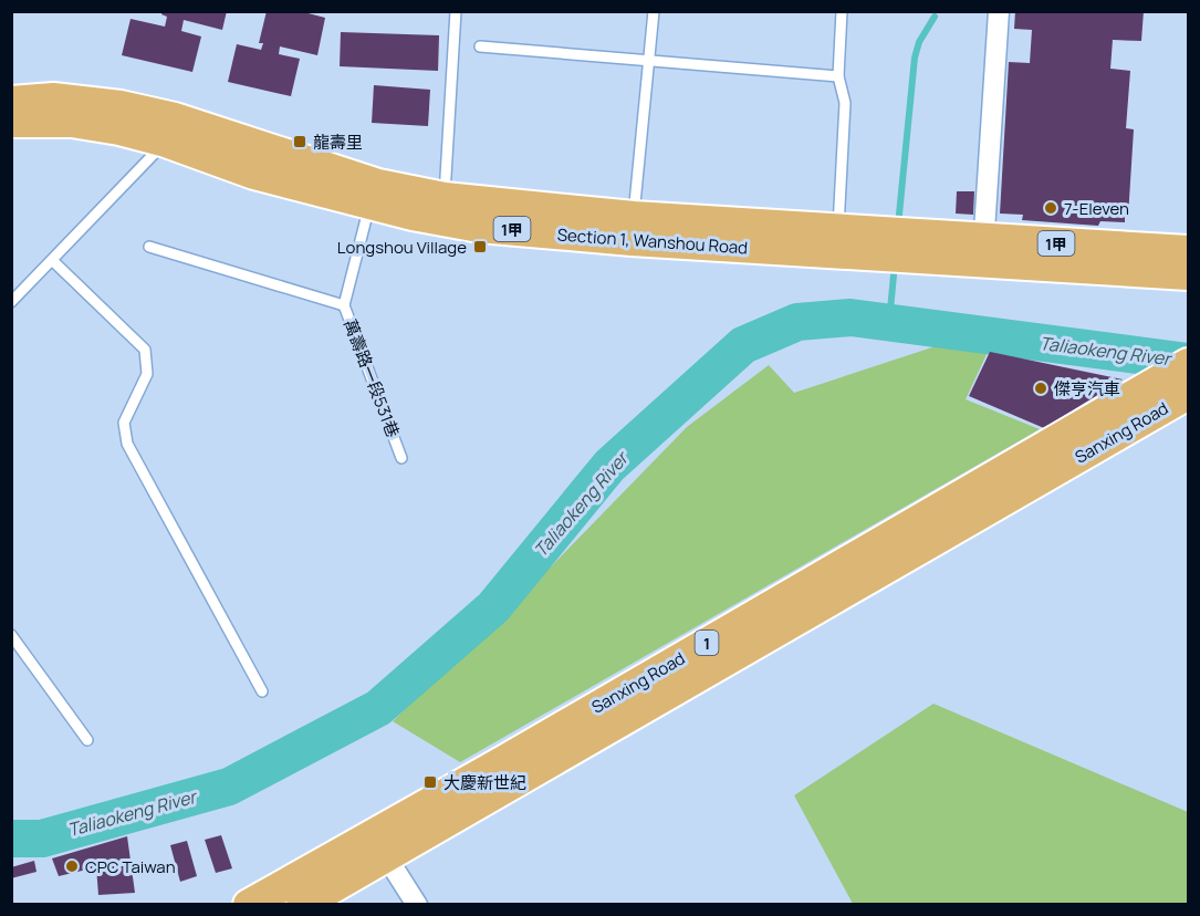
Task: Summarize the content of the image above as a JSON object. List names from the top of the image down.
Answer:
{
  "streets": {
    "main road": [
      "1甲",
      "Section 1, Wanshou Road",
      "Sanxing Road",
      "1"
    ],
    "lane": ["萬壽路一段531巷"]
  },
  "crossings": [
    ["Section 1, Wanshou Road", "萬壽路一段531巷"]
  ],
  "water": ["Taliaokeng River"],
  "places": {
    "transit": ["龍壽里", "Longshou Village", "大慶新世紀"],
    "other": ["7-Eleven", "傑亨汽車", "CPC Taiwan"]
  }
}
